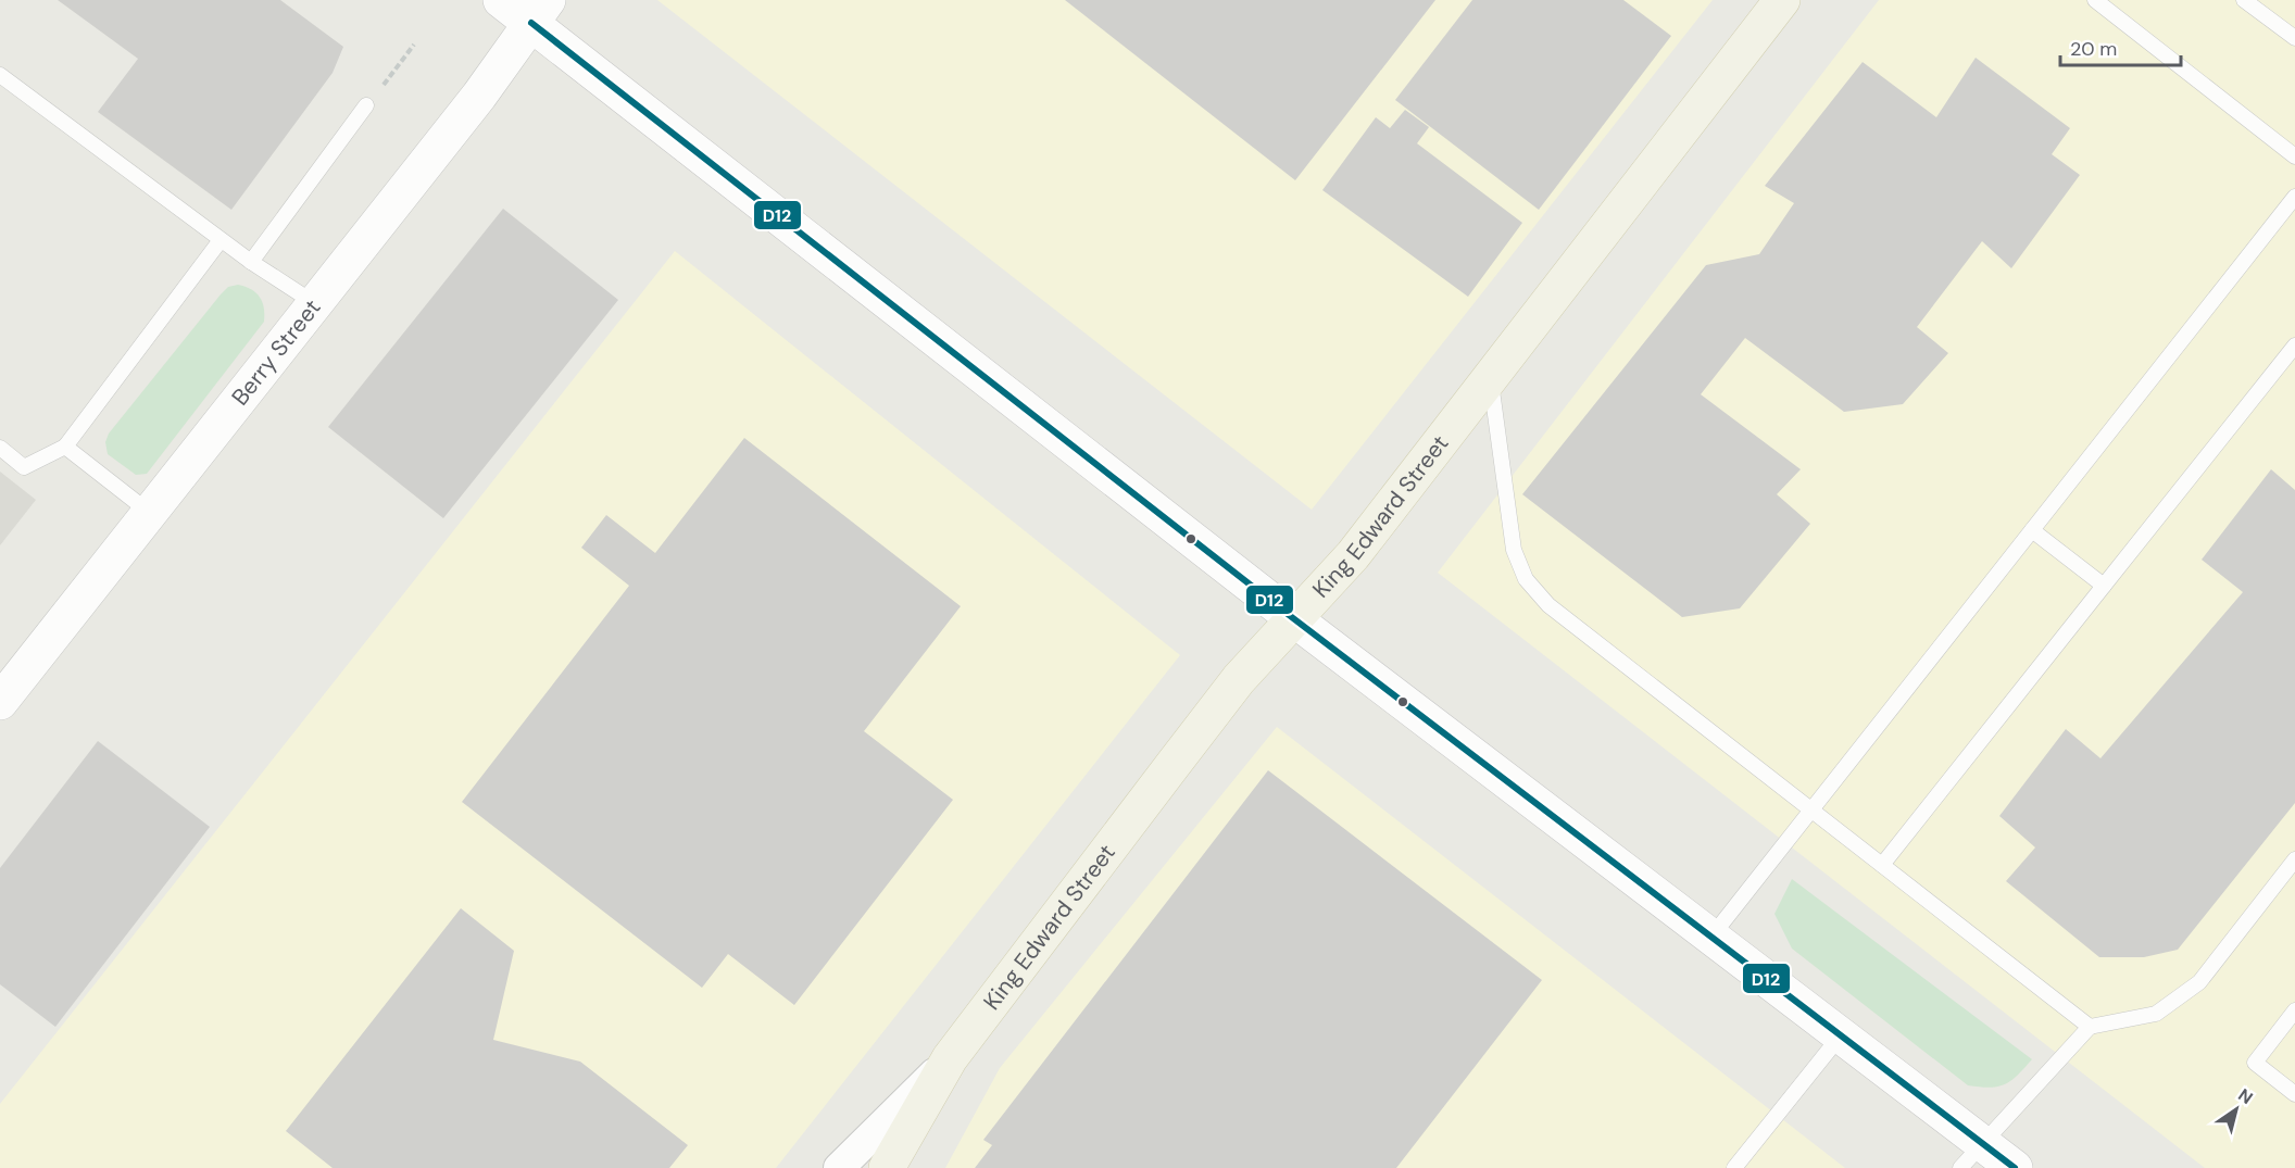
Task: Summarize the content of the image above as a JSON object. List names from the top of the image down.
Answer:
{
  "streets": {
    "main road": ["Berry Street", "King Edward Street"]
  },
  "lines": ["transit line D12"],
  "scale_bar": "20 m",
  "north": "top right"
}
